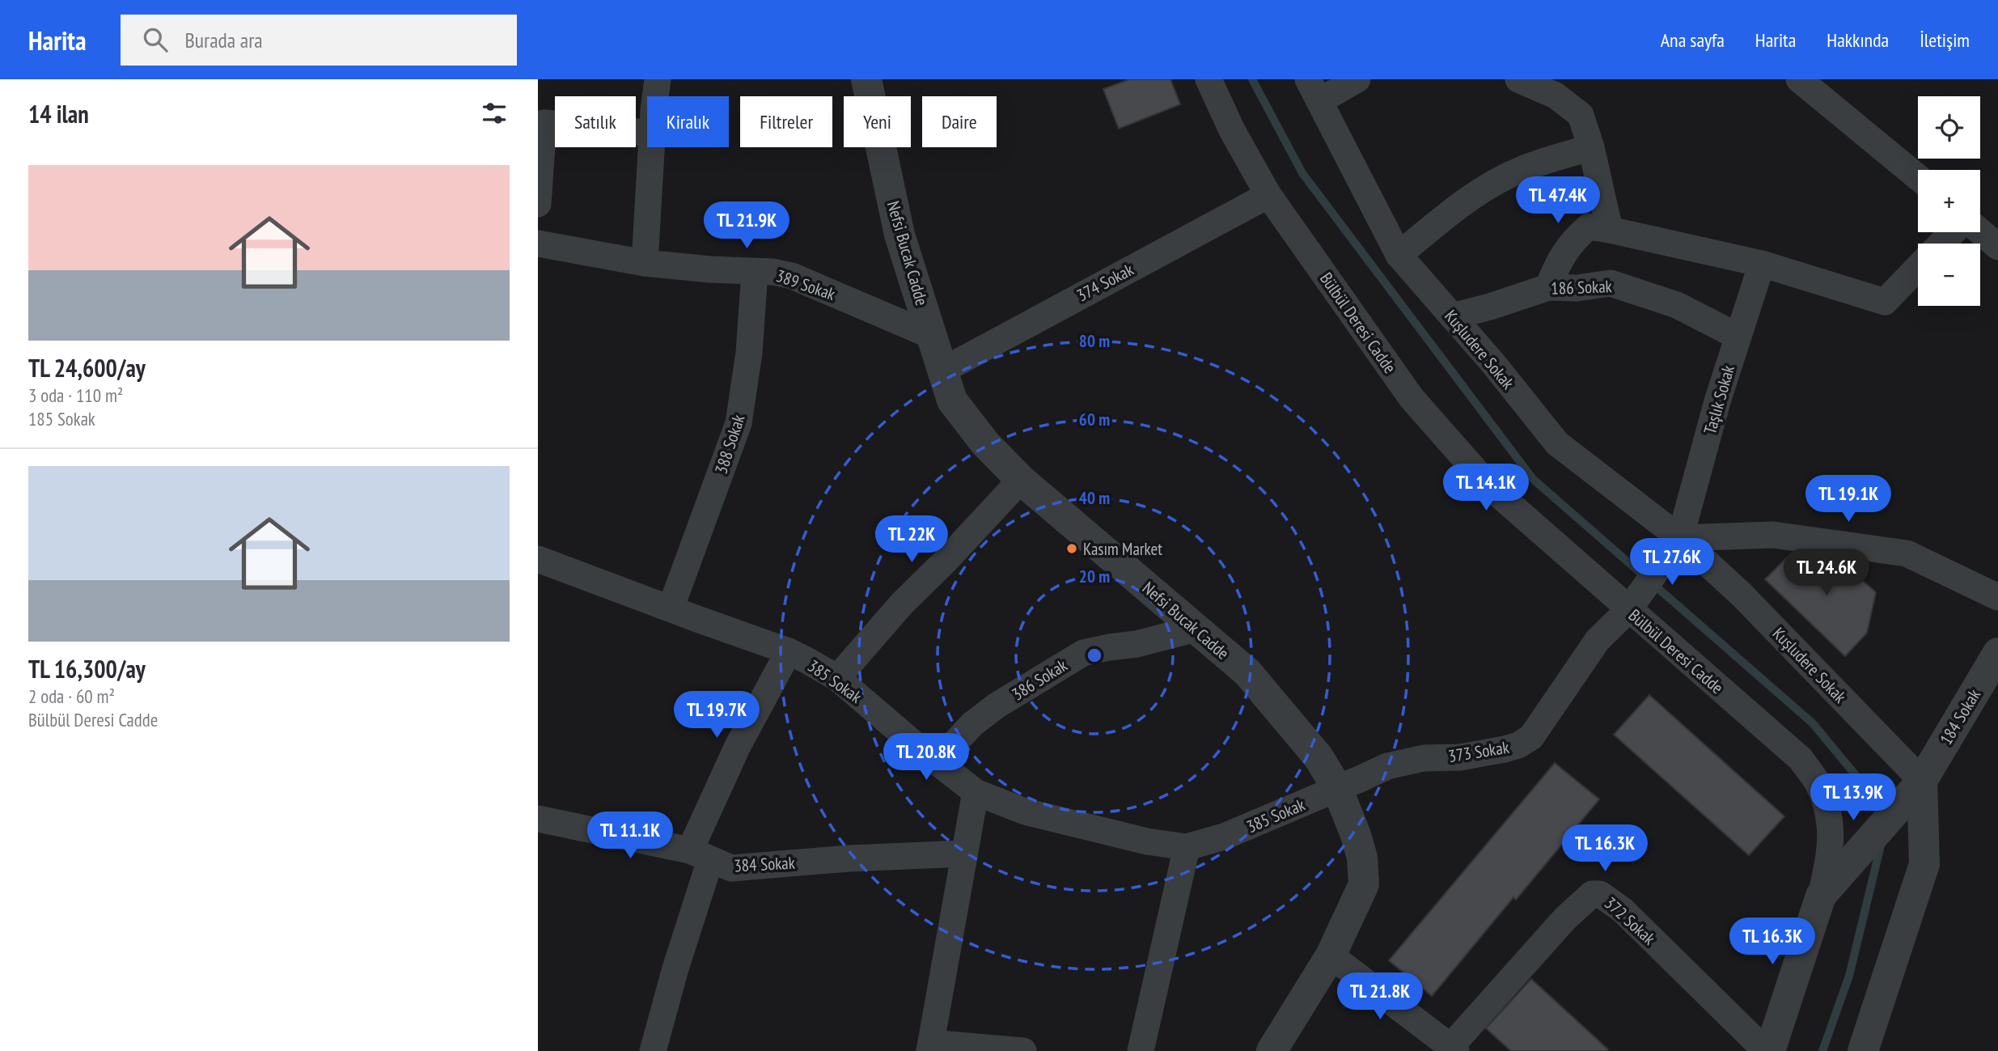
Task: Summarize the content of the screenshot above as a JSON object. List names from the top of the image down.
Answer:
{
  "streets": {
    "street": [
      "Nefsi Bucak Cadde",
      "374 Sokak",
      "389 Sokak",
      "186 Sokak",
      "Bülbül Deresi Cadde",
      "Kuşludere Sokak",
      "Taşlık Sokak",
      "388 Sokak",
      "386 Sokak",
      "385 Sokak",
      "184 Sokak",
      "373 Sokak",
      "384 Sokak",
      "372 Sokak"
    ]
  },
  "crossings": [
    ["Nefsi Bucak Cadde", "374 Sokak"],
    ["Nefsi Bucak Cadde", "389 Sokak"],
    ["Nefsi Bucak Cadde", "386 Sokak"],
    ["Nefsi Bucak Cadde", "385 Sokak"],
    ["Nefsi Bucak Cadde", "373 Sokak"],
    ["374 Sokak", "Bülbül Deresi Cadde"],
    ["389 Sokak", "388 Sokak"],
    ["186 Sokak", "Kuşludere Sokak"],
    ["186 Sokak", "Taşlık Sokak"],
    ["Bülbül Deresi Cadde", "184 Sokak"],
    ["Bülbül Deresi Cadde", "373 Sokak"],
    ["Bülbül Deresi Cadde", "372 Sokak"],
    ["Kuşludere Sokak", "Taşlık Sokak"],
    ["Kuşludere Sokak", "184 Sokak"],
    ["Kuşludere Sokak", "373 Sokak"],
    ["Taşlık Sokak", "373 Sokak"],
    ["388 Sokak", "385 Sokak"],
    ["386 Sokak", "385 Sokak"],
    ["385 Sokak", "373 Sokak"]
  ],
  "places": ["Kasım Market"],
  "page": {
    "header": "Harita",
    "search": "Burada ara",
    "nav": [
      "Ana sayfa",
      "Harita",
      "Hakkında",
      "İletişim"
    ],
    "heading": "14 ilan",
    "map_buttons": ["+", "−"],
    "chip": [
      "Satılık",
      "Kiralık",
      "Filtreler",
      "Yeni",
      "Daire"
    ],
    "list": [
      {
        "name": "TL 24,600/ay",
        "note": "3 oda · 110 m² · 185 Sokak"
      },
      {
        "name": "TL 16,300/ay",
        "note": "2 oda · 60 m² · Bülbül Deresi Cadde"
      }
    ],
    "price": [
      "TL 47.4K",
      "TL 21.9K",
      "TL 14.1K",
      "TL 19.1K",
      "TL 22K",
      "TL 27.6K",
      "TL 24.6K",
      "TL 19.7K",
      "TL 20.8K",
      "TL 13.9K",
      "TL 11.1K",
      "TL 16.3K",
      "TL 16.3K",
      "TL 21.8K"
    ]
  },
  "rings": [
    "80 m",
    "60 m",
    "40 m",
    "20 m"
  ]
}
